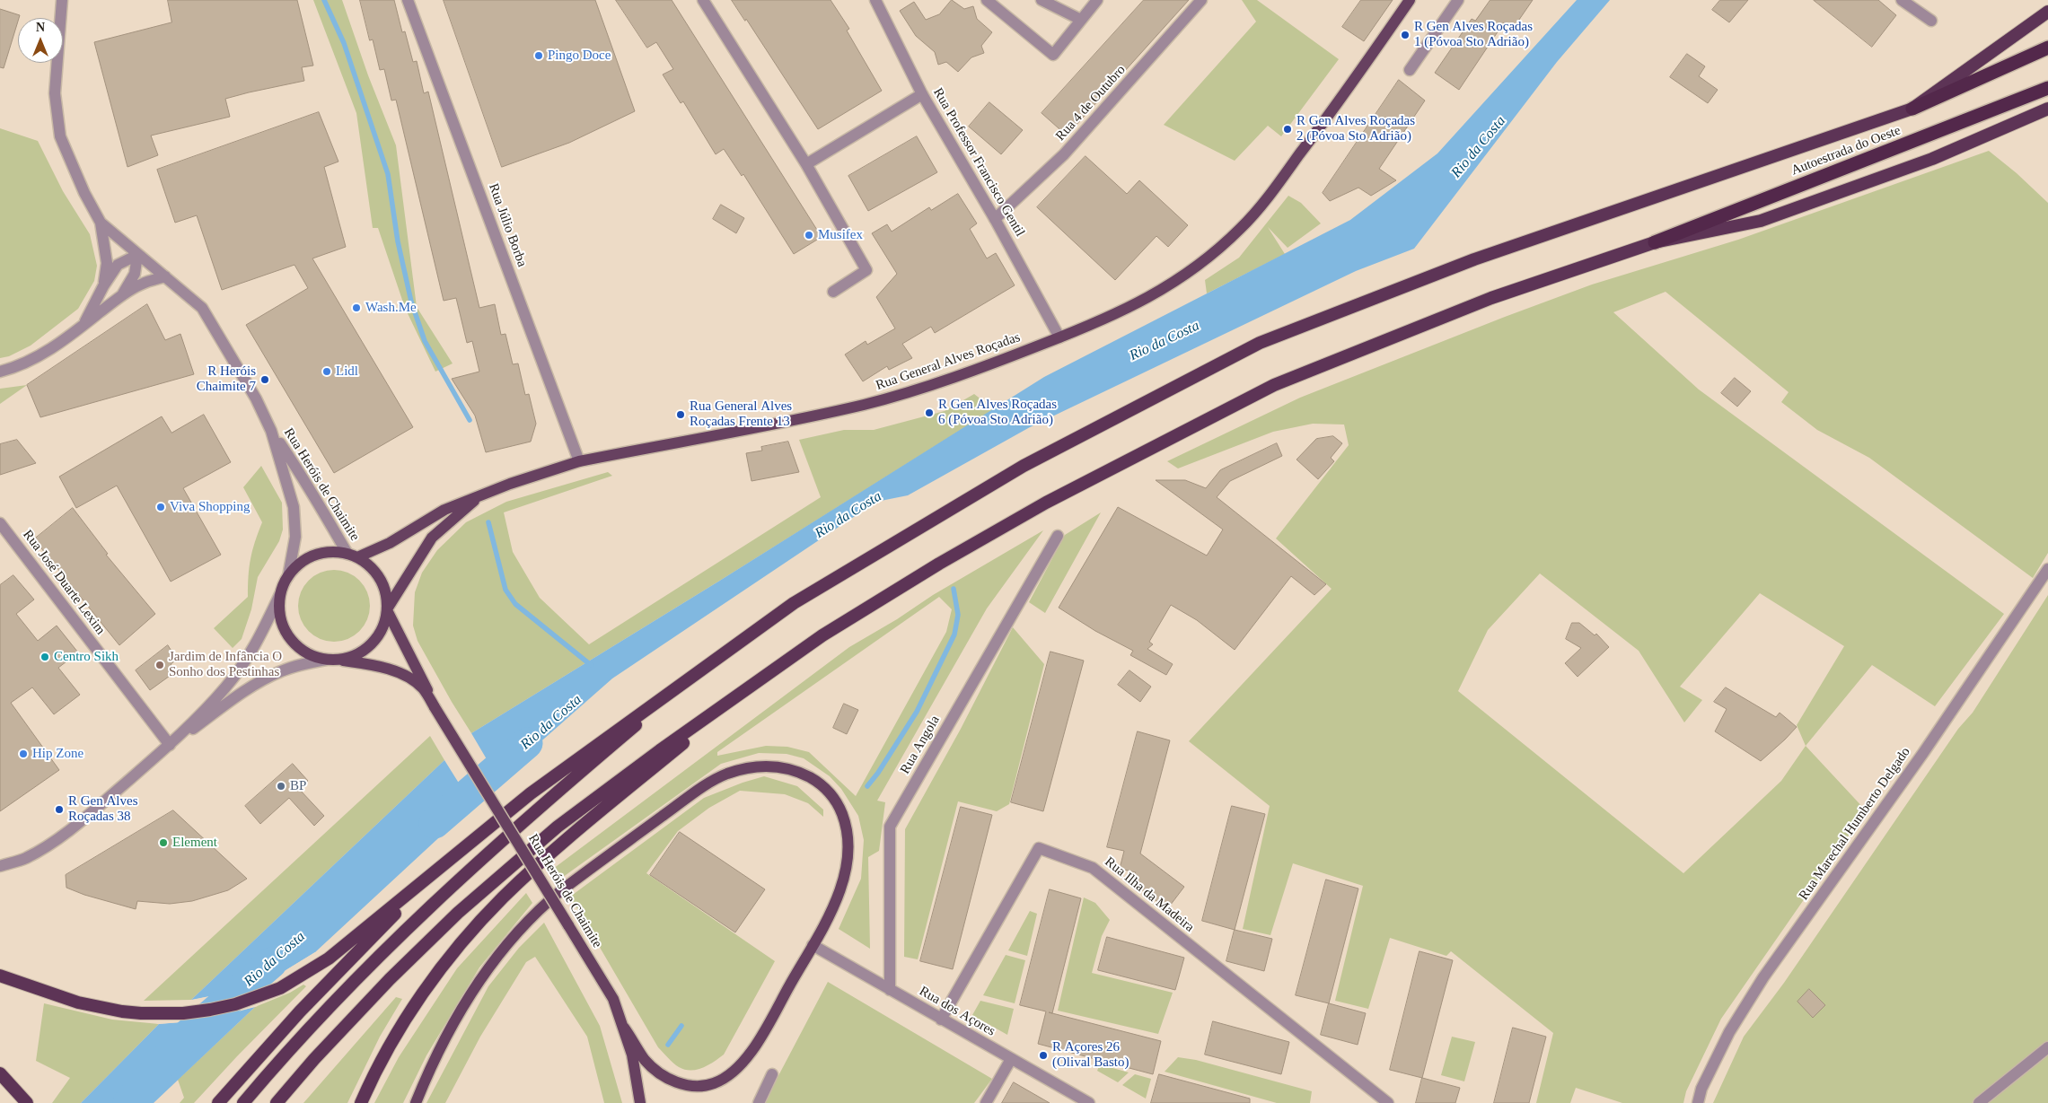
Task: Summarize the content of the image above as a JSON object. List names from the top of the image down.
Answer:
{
  "streets": {
    "highway": ["Autoestrada do Oeste"],
    "main road": ["Rua General Alves Roçadas", "Rua Heróis de Chaimite"],
    "street": [
      "Rua 4 de Outubro",
      "Rua Professor Francisco Gentil",
      "Rua Júlio Borba",
      "Rua José Duarte Lexim",
      "Rua Angola",
      "Rua Marechal Humberto Delgado",
      "Rua Ilha da Madeira",
      "Rua dos Açores"
    ]
  },
  "crossings": [
    ["Rua 4 de Outubro", "Rua Professor Francisco Gentil"],
    ["Rua Professor Francisco Gentil", "Rua General Alves Roçadas"],
    ["Rua Júlio Borba", "Rua General Alves Roçadas"],
    ["Rua General Alves Roçadas", "Rua Heróis de Chaimite"],
    ["Rua General Alves Roçadas", "Rua José Duarte Lexim"],
    ["Rua Angola", "Rua dos Açores"],
    ["Rua Ilha da Madeira", "Rua dos Açores"]
  ],
  "water": ["Rio da Costa"],
  "places": [
    "R Gen Alves Roçadas 1 (Póvoa Sto Adrião)",
    "Pingo Doce",
    "R Gen Alves Roçadas 2 (Póvoa Sto Adrião)",
    "Musifex",
    "Wash.Me",
    "Lidl",
    "R Heróis Chaimite 7",
    "R Gen Alves Roçadas 6 (Póvoa Sto Adrião)",
    "Rua General Alves Roçadas Frente 13",
    "Viva Shopping",
    "Centro Sikh",
    "Jardim de Infância O Sonho dos Pestinhas",
    "Hip Zone",
    "BP",
    "R Gen Alves Roçadas 38",
    "Element",
    "R Açores 26 (Olival Basto)"
  ],
  "north": "top"
}
